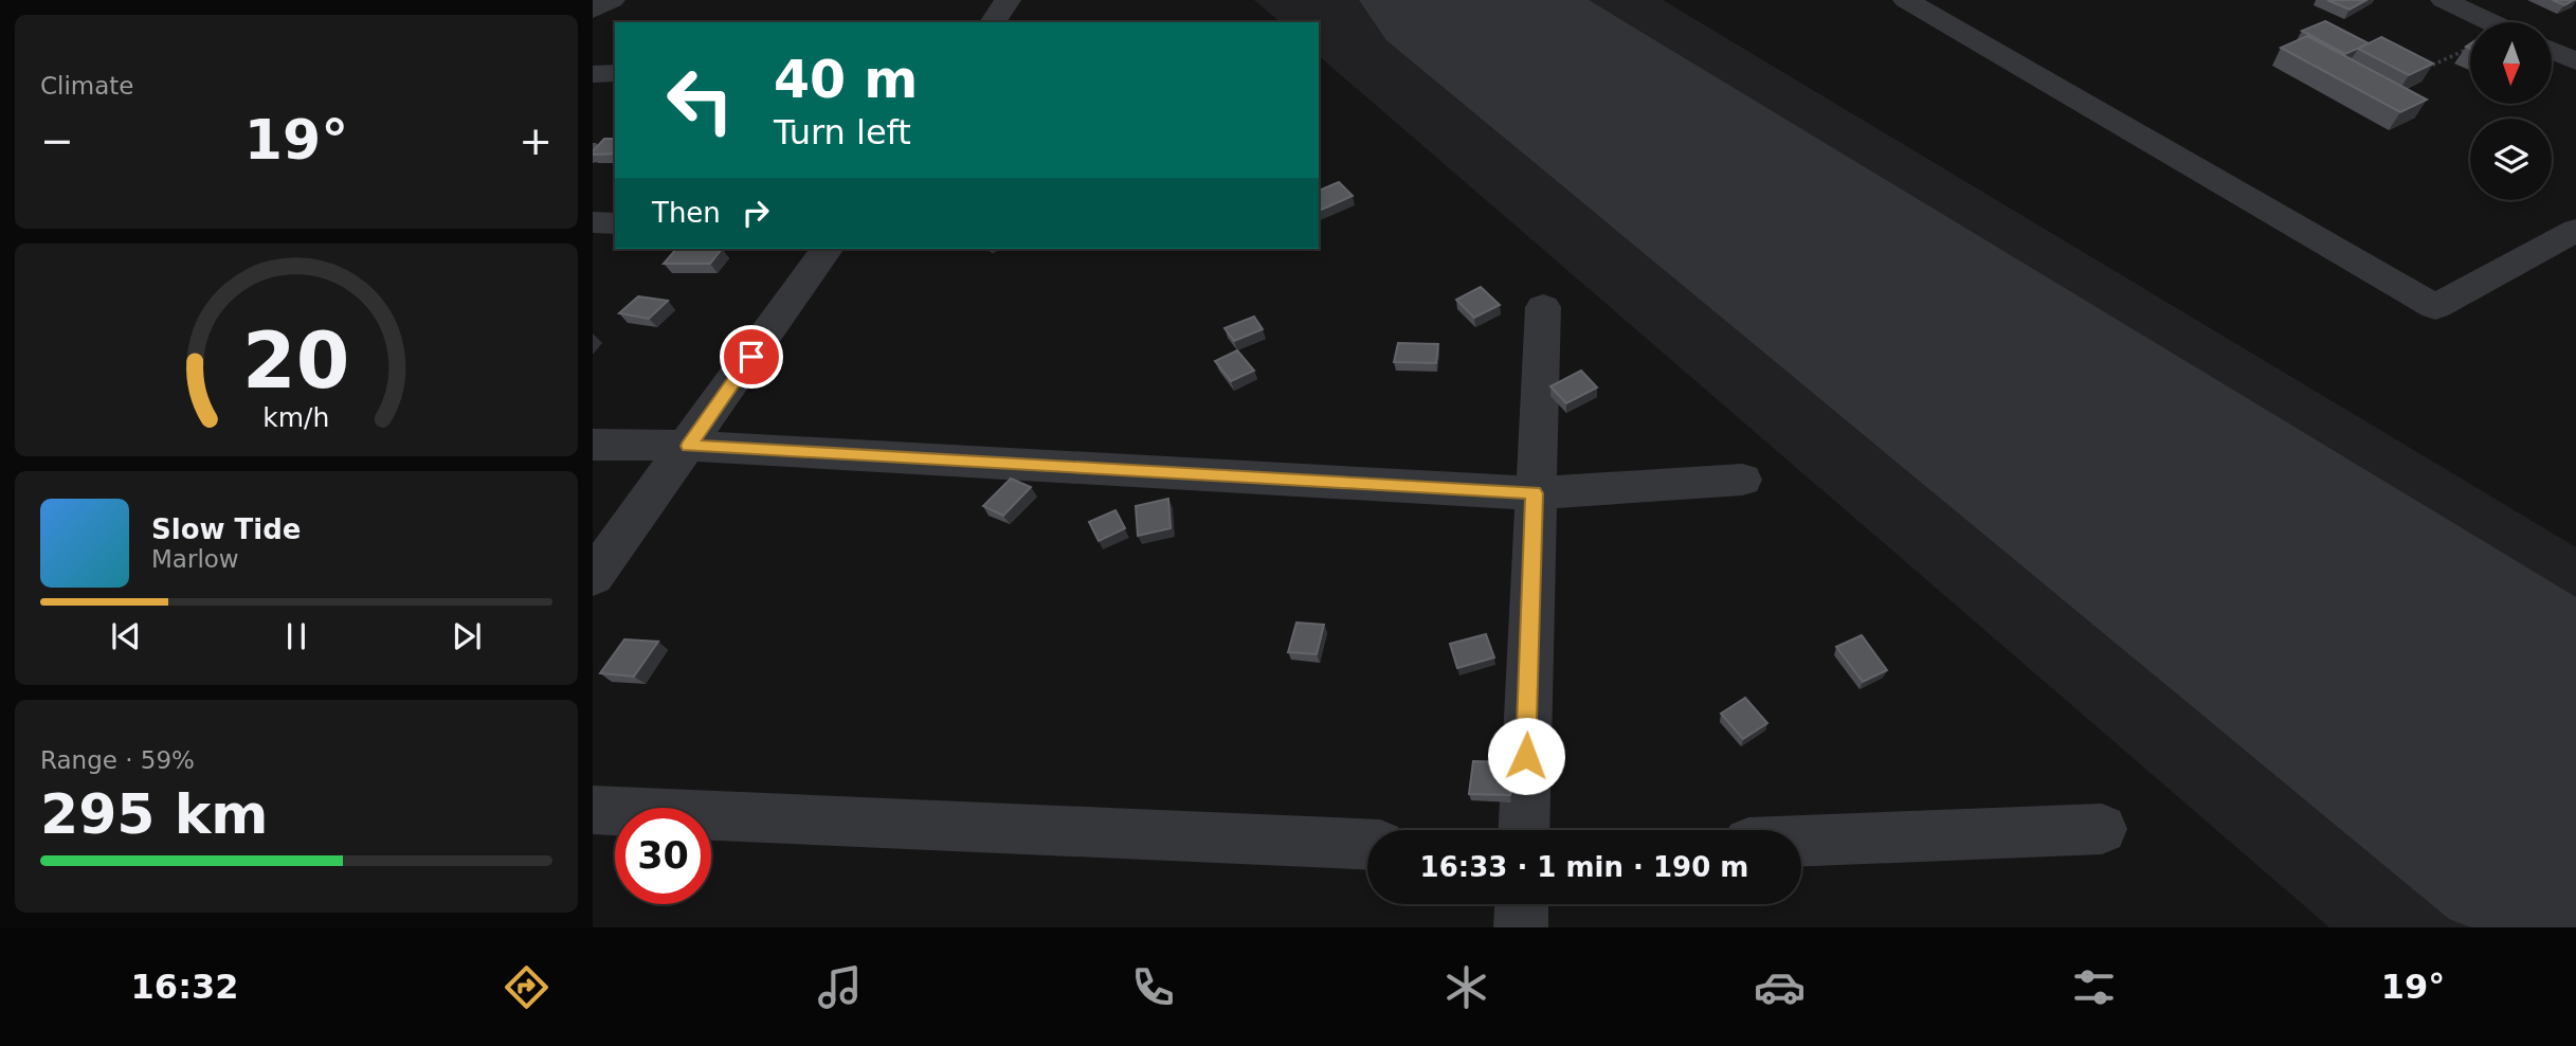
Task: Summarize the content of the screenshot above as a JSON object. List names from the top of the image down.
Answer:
{
  "north": "bottom",
  "page": {
    "tile": [
      "Climate",
      ["Range · 59%", "295 km"]
    ],
    "turn": ["40 m", "Turn left"],
    "heat": ["−", "19°", "+"],
    "then": "Then",
    "song": ["Slow Tide", "Marlow"],
    "limit": "30",
    "trip": "16:33 · 1 min · 190 m",
    "tabs": ["16:32", "19°"],
    "gauge": ["20", "km/h"]
  }
}
